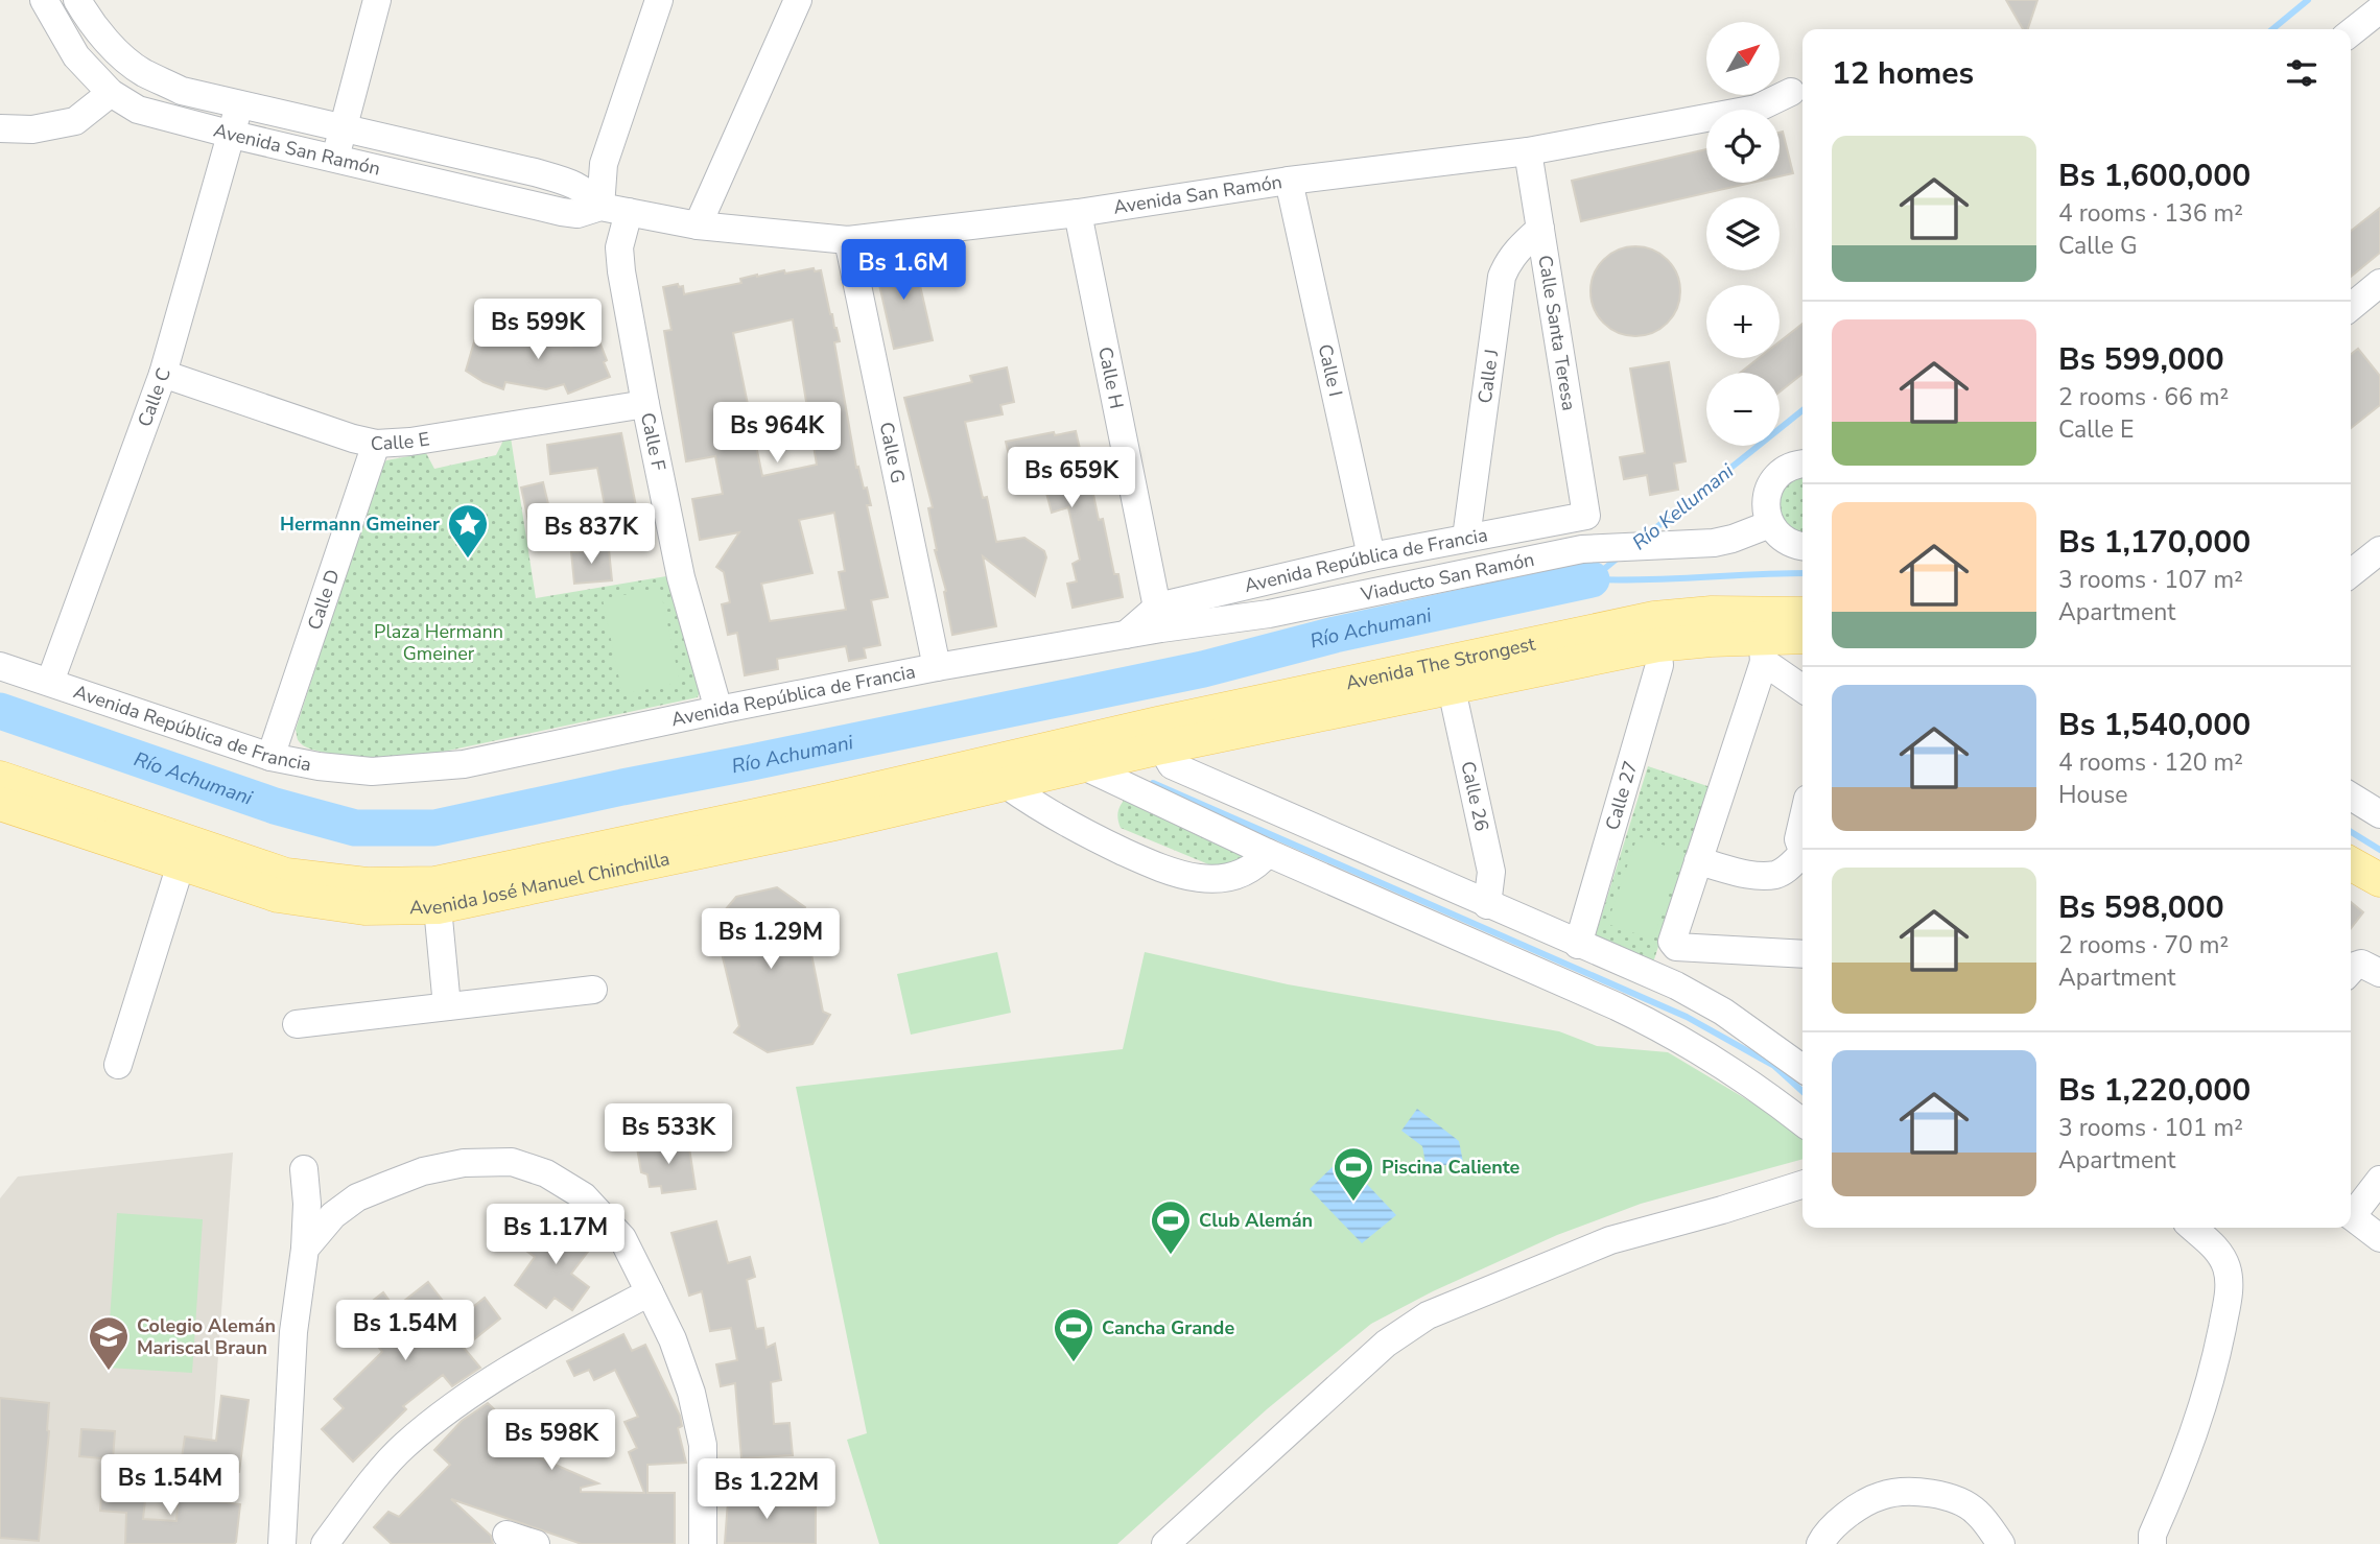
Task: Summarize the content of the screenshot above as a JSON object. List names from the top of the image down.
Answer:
{
  "streets": {
    "main road": ["Avenida The Strongest", "Avenida José Manuel Chinchilla"],
    "street": [
      "Avenida San Ramón",
      "Calle Santa Teresa",
      "Calle I",
      "Calle J",
      "Calle H",
      "Calle C",
      "Calle E",
      "Calle F",
      "Calle G",
      "Avenida República de Francia",
      "Viaducto San Ramón",
      "Calle D",
      "Calle 27",
      "Calle 26"
    ]
  },
  "crossings": [
    ["Avenida San Ramón", "Calle Santa Teresa"],
    ["Avenida San Ramón", "Calle I"],
    ["Avenida San Ramón", "Calle H"],
    ["Avenida San Ramón", "Calle C"],
    ["Avenida San Ramón", "Calle F"],
    ["Avenida San Ramón", "Calle G"],
    ["Calle Santa Teresa", "Calle J"],
    ["Calle Santa Teresa", "Avenida República de Francia"],
    ["Calle I", "Avenida República de Francia"],
    ["Calle J", "Avenida República de Francia"],
    ["Calle H", "Avenida República de Francia"],
    ["Calle H", "Viaducto San Ramón"],
    ["Calle C", "Calle E"],
    ["Calle C", "Avenida República de Francia"],
    ["Calle E", "Calle F"],
    ["Calle E", "Calle D"],
    ["Calle F", "Avenida República de Francia"],
    ["Calle G", "Avenida República de Francia"],
    ["Avenida República de Francia", "Viaducto San Ramón"],
    ["Avenida República de Francia", "Calle D"],
    ["Avenida The Strongest", "Calle 27"],
    ["Avenida The Strongest", "Calle 26"],
    ["Avenida The Strongest", "Avenida José Manuel Chinchilla"]
  ],
  "water": ["Río Kellumani", "Río Achumani"],
  "parks": ["Plaza Hermann Gmeiner"],
  "places": {
    "place": ["Hermann Gmeiner"],
    "sports": ["Piscina Caliente", "Club Alemán", "Cancha Grande"],
    "school or university": ["Colegio Alemán Mariscal Braun"]
  },
  "north": "top right",
  "page": {
    "map_buttons": ["+", "−"],
    "heading": "12 homes",
    "list": [
      {
        "name": "Bs 1,600,000",
        "note": "4 rooms · 136 m² · Calle G"
      },
      {
        "name": "Bs 599,000",
        "note": "2 rooms · 66 m² · Calle E"
      },
      {
        "name": "Bs 1,170,000",
        "note": "3 rooms · 107 m² · Apartment"
      },
      {
        "name": "Bs 1,540,000",
        "note": "4 rooms · 120 m² · House"
      },
      {
        "name": "Bs 598,000",
        "note": "2 rooms · 70 m² · Apartment"
      },
      {
        "name": "Bs 1,220,000",
        "note": "3 rooms · 101 m² · Apartment"
      }
    ],
    "price": [
      "Bs 1.6M",
      "Bs 599K",
      "Bs 964K",
      "Bs 659K",
      "Bs 837K",
      "Bs 1.29M",
      "Bs 533K",
      "Bs 1.17M",
      "Bs 1.54M",
      "Bs 598K",
      "Bs 1.54M",
      "Bs 1.22M"
    ]
  }
}
